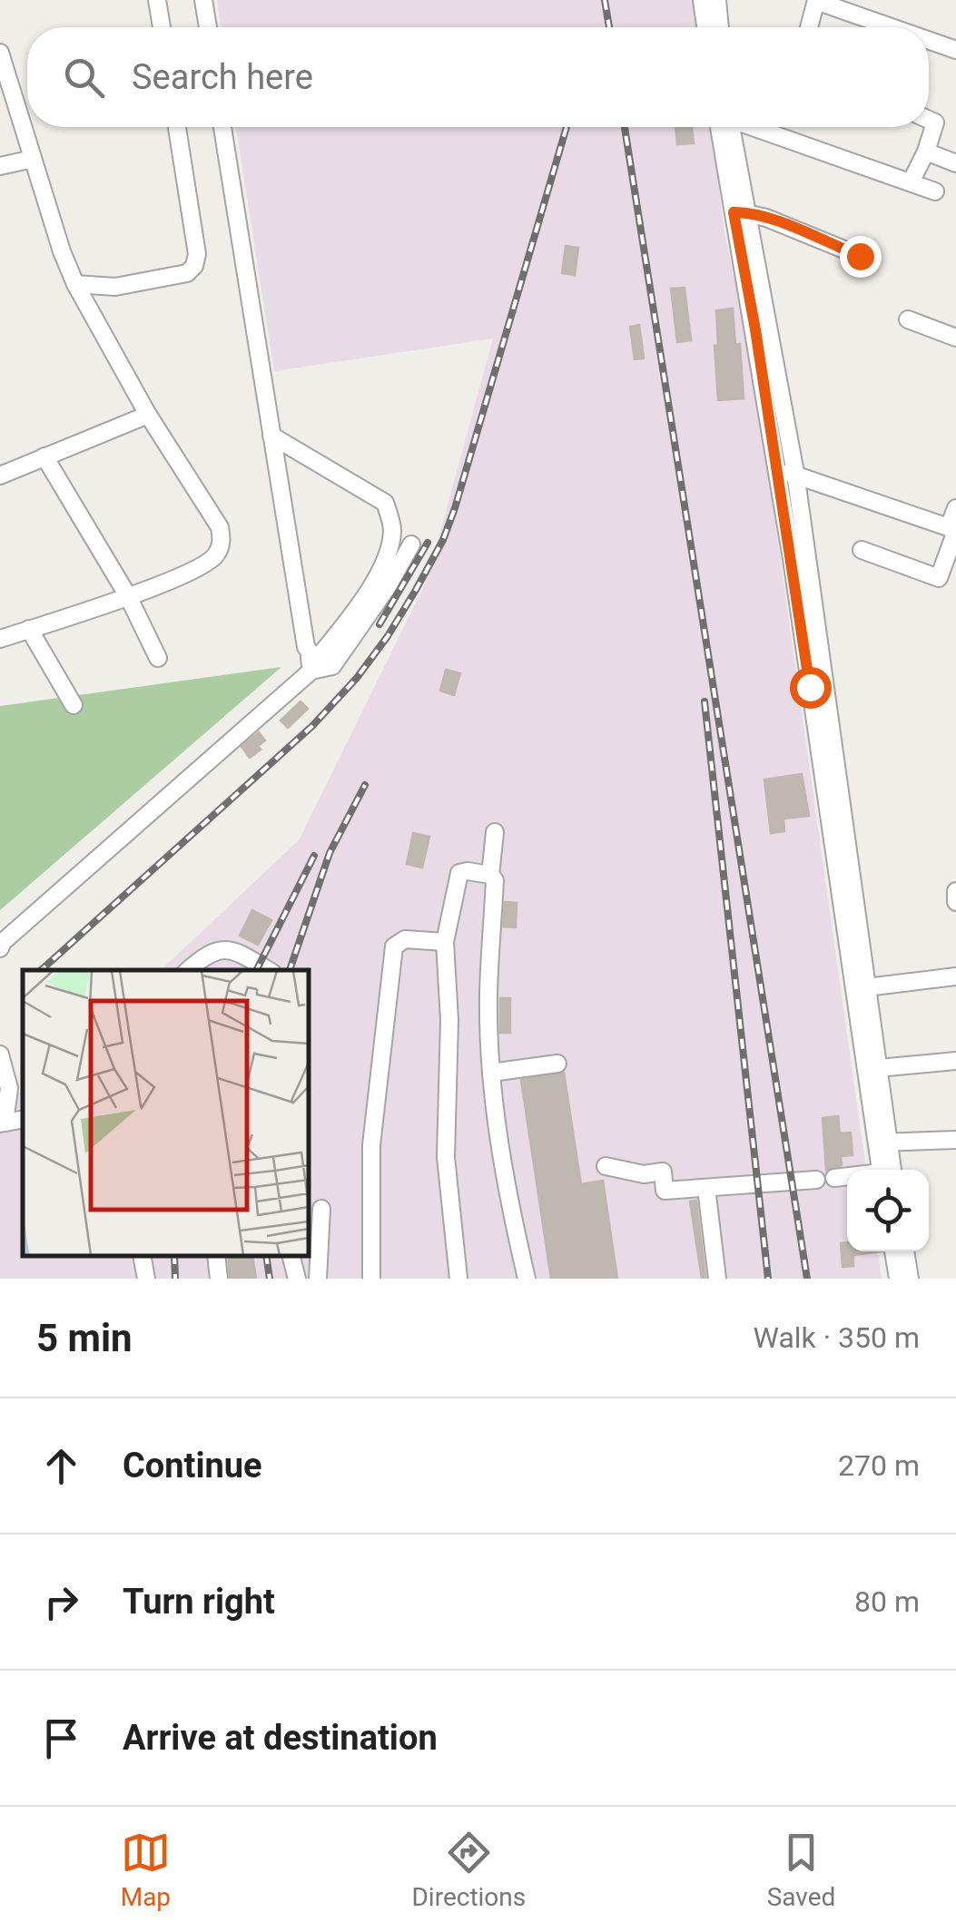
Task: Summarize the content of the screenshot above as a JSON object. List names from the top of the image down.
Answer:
{
  "page": {
    "search": "Search here",
    "heading": ["5 min", "Walk · 350 m"],
    "list": [
      ["Continue", "270 m"],
      ["Turn right", "80 m"],
      "Arrive at destination"
    ],
    "nav": ["Map", "Directions", "Saved"]
  }
}
